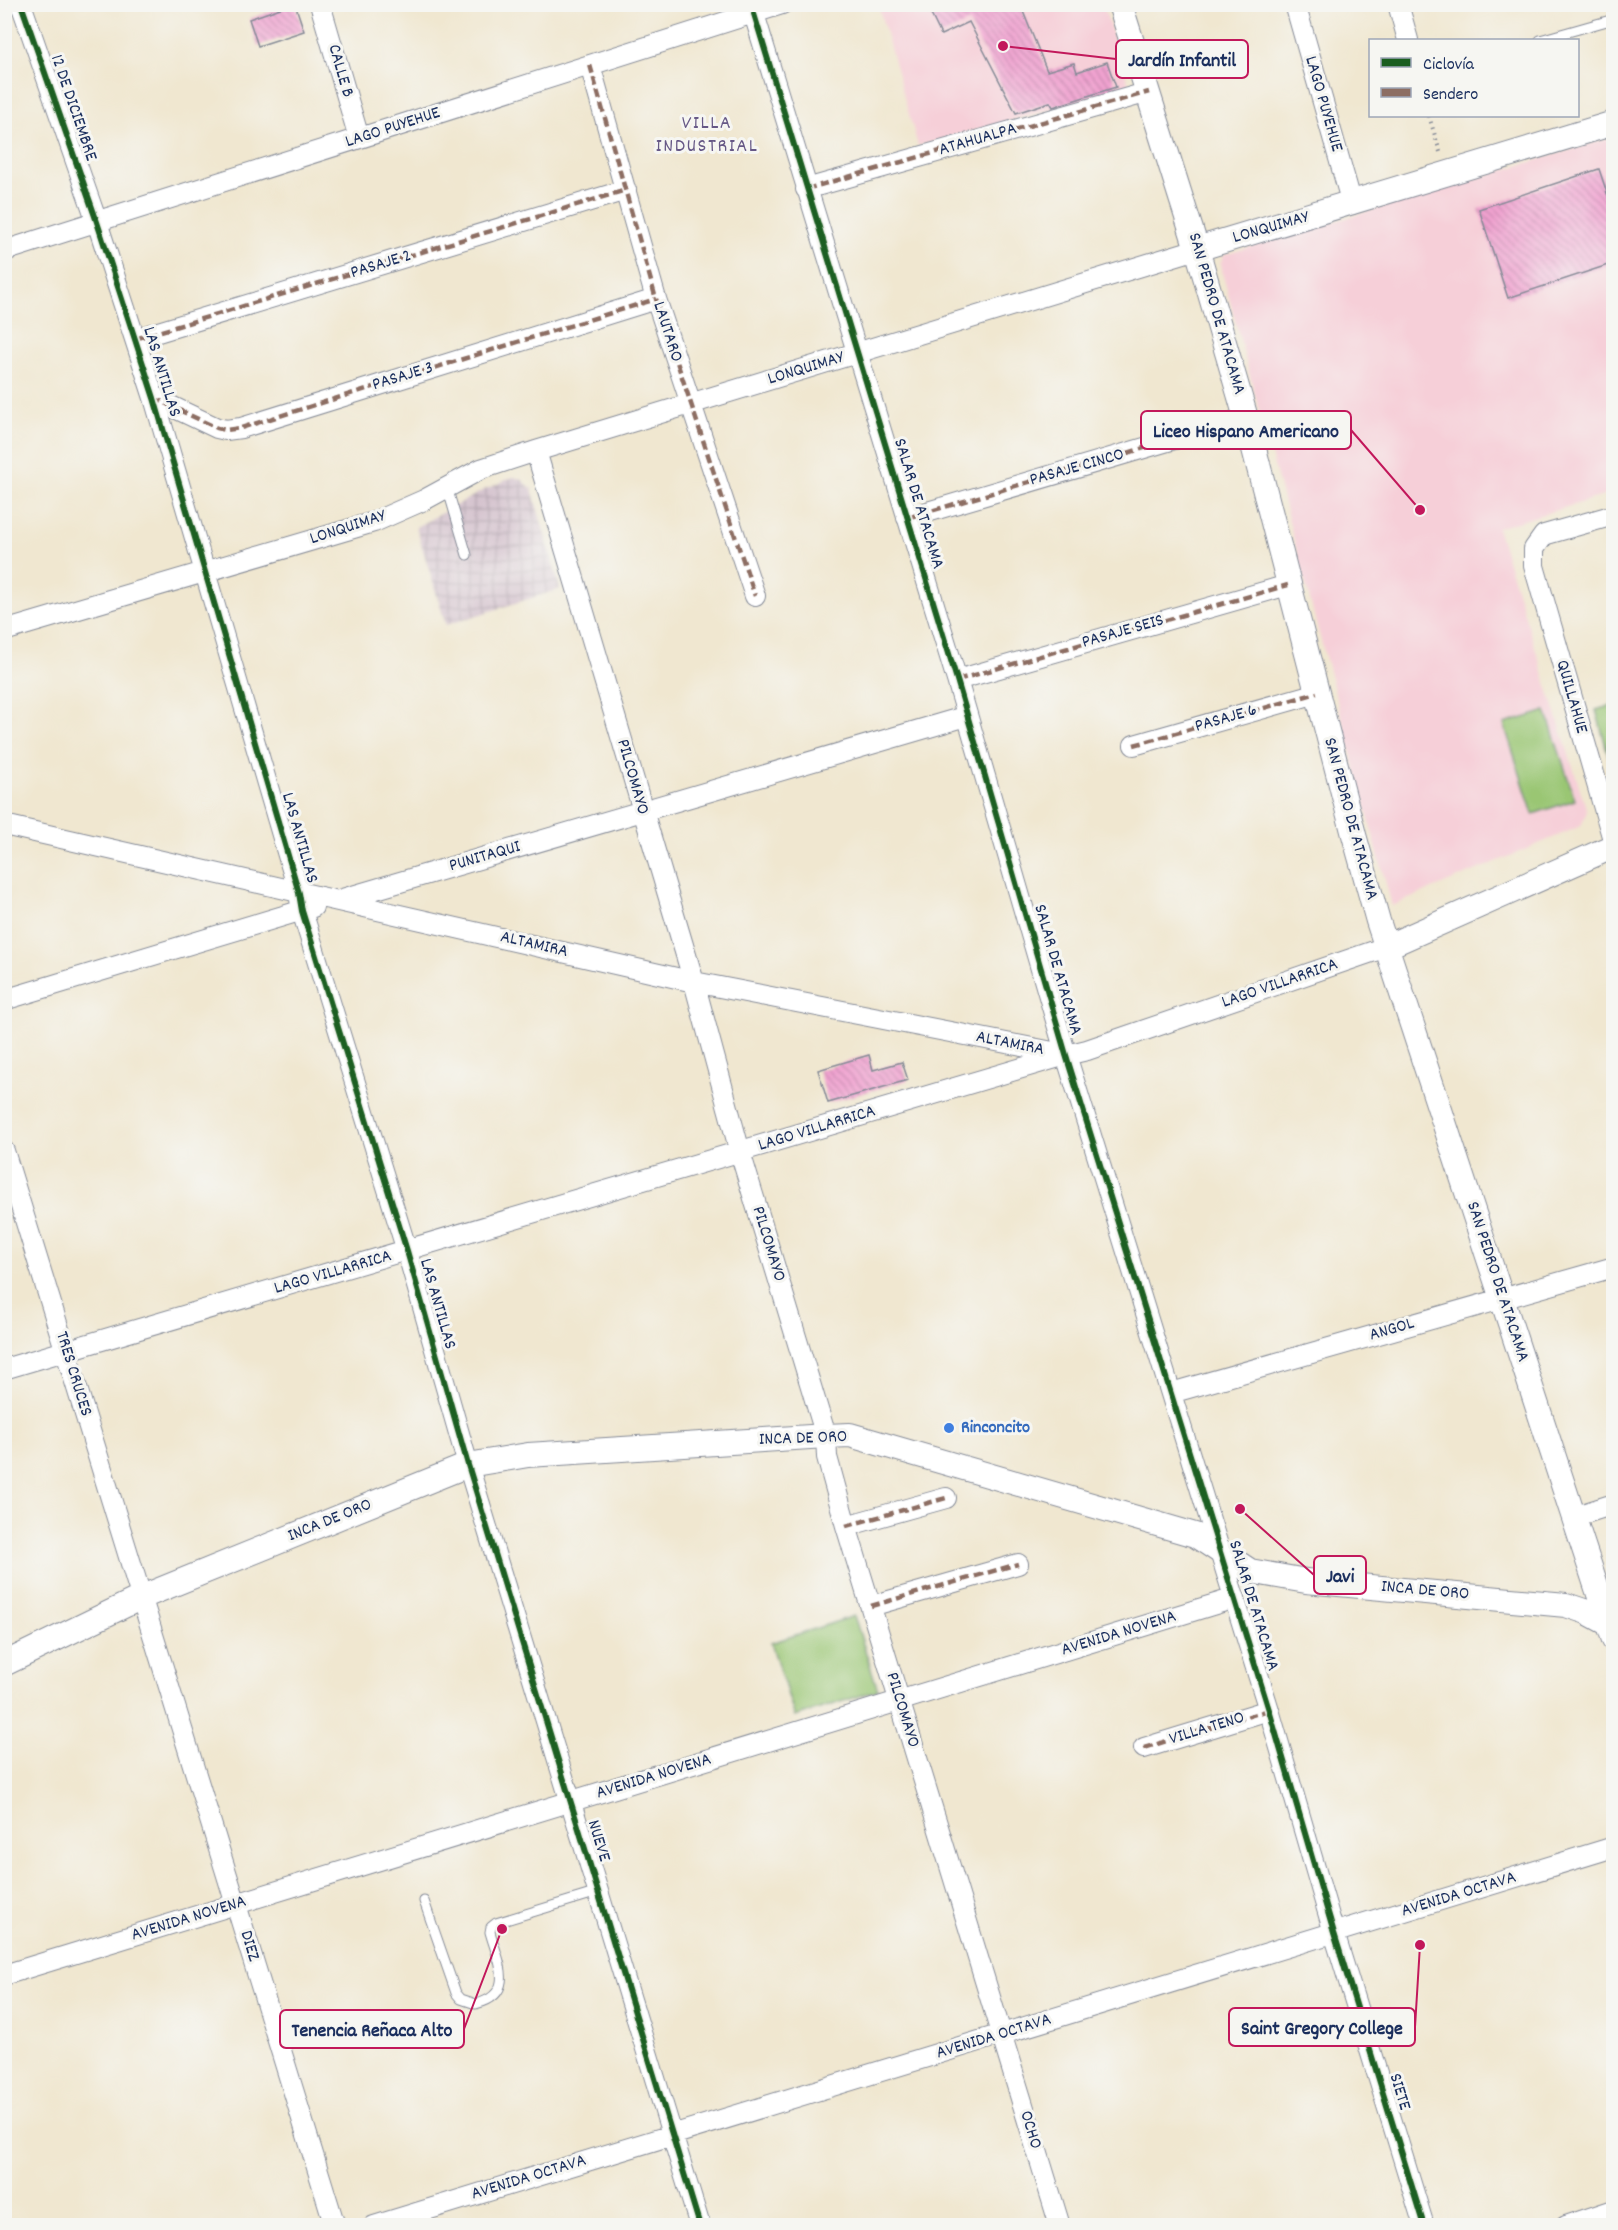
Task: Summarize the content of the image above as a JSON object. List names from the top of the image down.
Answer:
{
  "streets": {
    "street": [
      "CALLE B",
      "LAGO PUYEHUE",
      "12 DE DICIEMBRE",
      "ATAHUALPA",
      "LONQUIMAY",
      "PASAJE 2",
      "SAN PEDRO DE ATACAMA",
      "LAUTARO",
      "LAS ANTILLAS",
      "PASAJE 3",
      "PASAJE CINCO",
      "SALAR DE ATACAMA",
      "PASAJE SEIS",
      "QUILLAHUE",
      "PASAJE 6",
      "PILCOMAYO",
      "PUNITAQUI",
      "ALTAMIRA",
      "LAGO VILLARRICA",
      "ANGOL",
      "TRES CRUCES",
      "INCA DE ORO",
      "AVENIDA NOVENA",
      "VILLA TENO",
      "NUEVE",
      "AVENIDA OCTAVA",
      "DIEZ",
      "SIETE",
      "OCHO"
    ]
  },
  "crossings": [
    ["CALLE B", "LAGO PUYEHUE"],
    ["LAGO PUYEHUE", "12 DE DICIEMBRE"],
    ["LAGO PUYEHUE", "LONQUIMAY"],
    ["LAGO PUYEHUE", "LAUTARO"],
    ["LAGO PUYEHUE", "LAS ANTILLAS"],
    ["LAGO PUYEHUE", "SALAR DE ATACAMA"],
    ["12 DE DICIEMBRE", "LAS ANTILLAS"],
    ["ATAHUALPA", "SAN PEDRO DE ATACAMA"],
    ["ATAHUALPA", "SALAR DE ATACAMA"],
    ["LONQUIMAY", "SAN PEDRO DE ATACAMA"],
    ["LONQUIMAY", "LAUTARO"],
    ["LONQUIMAY", "LAS ANTILLAS"],
    ["LONQUIMAY", "SALAR DE ATACAMA"],
    ["LONQUIMAY", "PILCOMAYO"],
    ["PASAJE 2", "LAUTARO"],
    ["PASAJE 2", "LAS ANTILLAS"],
    ["SAN PEDRO DE ATACAMA", "PASAJE CINCO"],
    ["SAN PEDRO DE ATACAMA", "PASAJE SEIS"],
    ["SAN PEDRO DE ATACAMA", "PASAJE 6"],
    ["SAN PEDRO DE ATACAMA", "LAGO VILLARRICA"],
    ["SAN PEDRO DE ATACAMA", "ANGOL"],
    ["SAN PEDRO DE ATACAMA", "INCA DE ORO"],
    ["LAUTARO", "PASAJE 3"],
    ["LAS ANTILLAS", "PASAJE 3"],
    ["LAS ANTILLAS", "PUNITAQUI"],
    ["LAS ANTILLAS", "LAGO VILLARRICA"],
    ["LAS ANTILLAS", "INCA DE ORO"],
    ["LAS ANTILLAS", "NUEVE"],
    ["PASAJE CINCO", "SALAR DE ATACAMA"],
    ["SALAR DE ATACAMA", "PASAJE SEIS"],
    ["SALAR DE ATACAMA", "PUNITAQUI"],
    ["SALAR DE ATACAMA", "ALTAMIRA"],
    ["SALAR DE ATACAMA", "LAGO VILLARRICA"],
    ["SALAR DE ATACAMA", "ANGOL"],
    ["SALAR DE ATACAMA", "INCA DE ORO"],
    ["SALAR DE ATACAMA", "AVENIDA NOVENA"],
    ["SALAR DE ATACAMA", "VILLA TENO"],
    ["SALAR DE ATACAMA", "AVENIDA OCTAVA"],
    ["SALAR DE ATACAMA", "SIETE"],
    ["QUILLAHUE", "LAGO VILLARRICA"],
    ["PILCOMAYO", "PUNITAQUI"],
    ["PILCOMAYO", "ALTAMIRA"],
    ["PILCOMAYO", "LAGO VILLARRICA"],
    ["PILCOMAYO", "INCA DE ORO"],
    ["PILCOMAYO", "AVENIDA NOVENA"],
    ["PILCOMAYO", "AVENIDA OCTAVA"],
    ["PILCOMAYO", "OCHO"],
    ["PUNITAQUI", "ALTAMIRA"],
    ["ALTAMIRA", "LAGO VILLARRICA"],
    ["LAGO VILLARRICA", "TRES CRUCES"],
    ["TRES CRUCES", "INCA DE ORO"],
    ["TRES CRUCES", "DIEZ"],
    ["INCA DE ORO", "NUEVE"],
    ["INCA DE ORO", "DIEZ"],
    ["AVENIDA NOVENA", "NUEVE"],
    ["AVENIDA NOVENA", "DIEZ"],
    ["NUEVE", "AVENIDA OCTAVA"],
    ["AVENIDA OCTAVA", "SIETE"],
    ["AVENIDA OCTAVA", "OCHO"]
  ],
  "districts": ["VILLA INDUSTRIAL"],
  "places": [
    "Jardín Infantil",
    "Liceo Hispano Americano",
    "Rinconcito",
    "Javi",
    "Tenencia Reñaca Alto",
    "Saint Gregory College"
  ],
  "legend": ["Ciclovía", "Sendero"]
}
